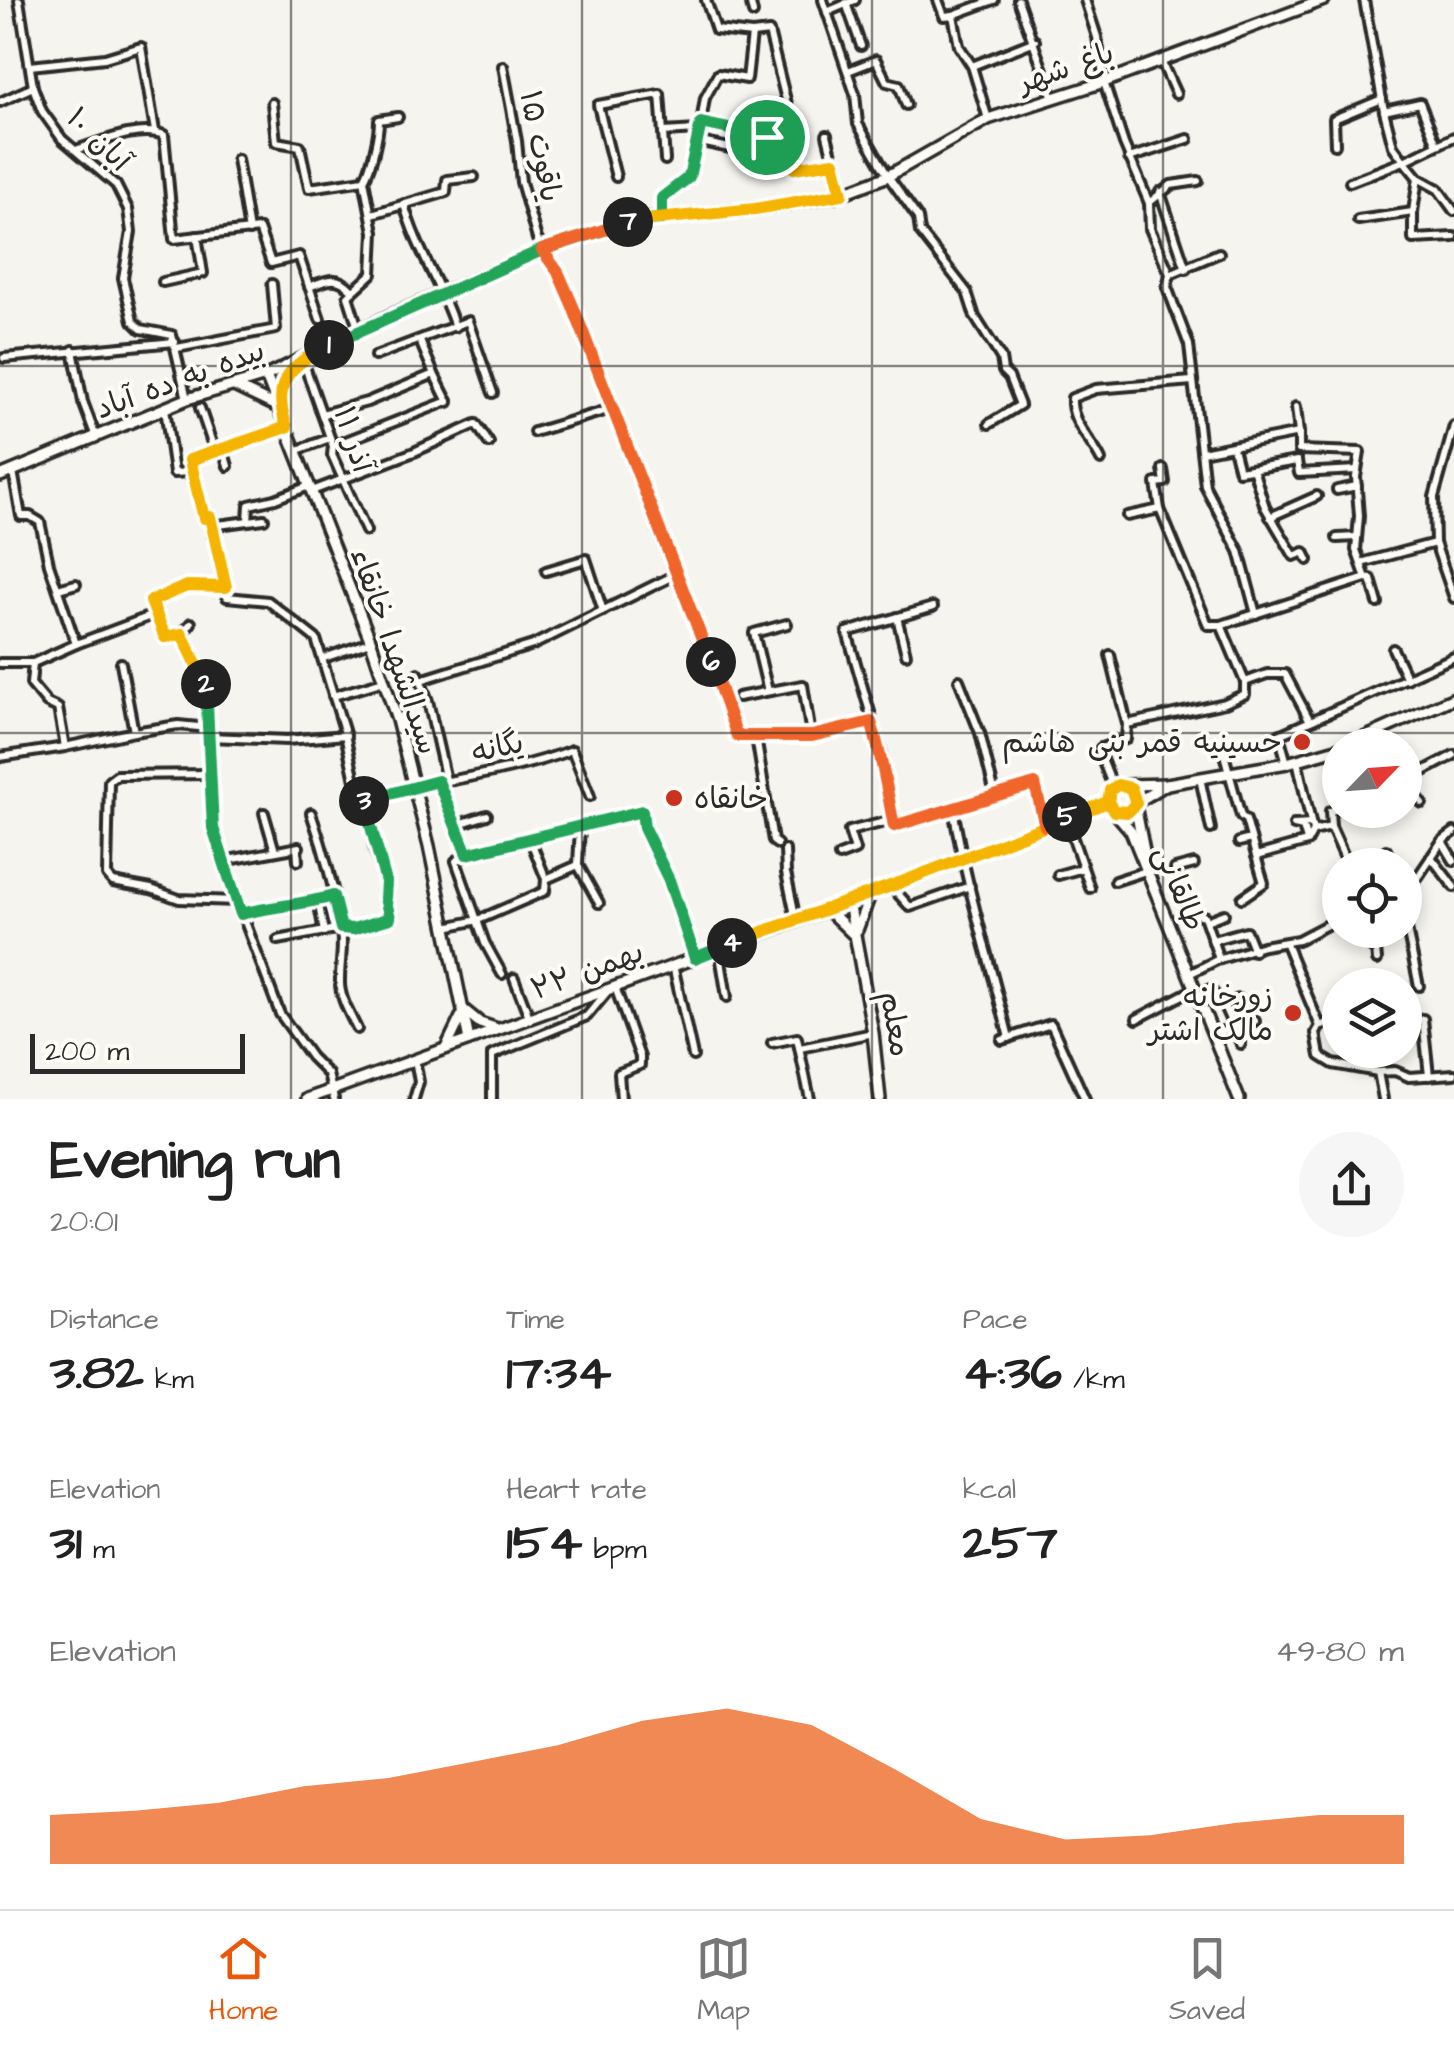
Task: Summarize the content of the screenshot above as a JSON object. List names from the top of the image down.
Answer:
{
  "streets": {
    "main road": [
      "باغ شهر",
      "بیده به ده آباد",
      "سیدالشهدا خانقاء",
      "طالقانی",
      "۲۲ بهمن",
      "معلم"
    ],
    "street": [
      "آبان ۱۰",
      "یاقوت ۱۵",
      "آذر ۱۱",
      "یگانه"
    ]
  },
  "crossings": [
    ["باغ شهر", "بیده به ده آباد"],
    ["یاقوت ۱۵", "بیده به ده آباد"],
    ["بیده به ده آباد", "آذر ۱۱"],
    ["بیده به ده آباد", "سیدالشهدا خانقاء"],
    ["سیدالشهدا خانقاء", "یگانه"],
    ["سیدالشهدا خانقاء", "۲۲ بهمن"],
    ["طالقانی", "۲۲ بهمن"],
    ["۲۲ بهمن", "معلم"]
  ],
  "places": ["حسینیه قمر بنی هاشم", "خانقاه", "زورخانه مالک اشتر"],
  "scale_bar": "200 m",
  "north": "top right",
  "page": {
    "pins": [
      "7",
      "1",
      "6",
      "2",
      "3",
      "5",
      "4"
    ],
    "scale": "200 m",
    "heading": ["Evening run", "20:01"],
    "stats": [
      ["Distance", "3.82 km"],
      ["Time", "17:34"],
      ["Pace", "4:36 /km"],
      ["Elevation", "31 m"],
      ["Heart rate", "154 bpm"],
      ["kcal", "257"]
    ],
    "chart": ["Elevation", "49–80 m"],
    "tabs": ["Home", "Map", "Saved"]
  }
}
